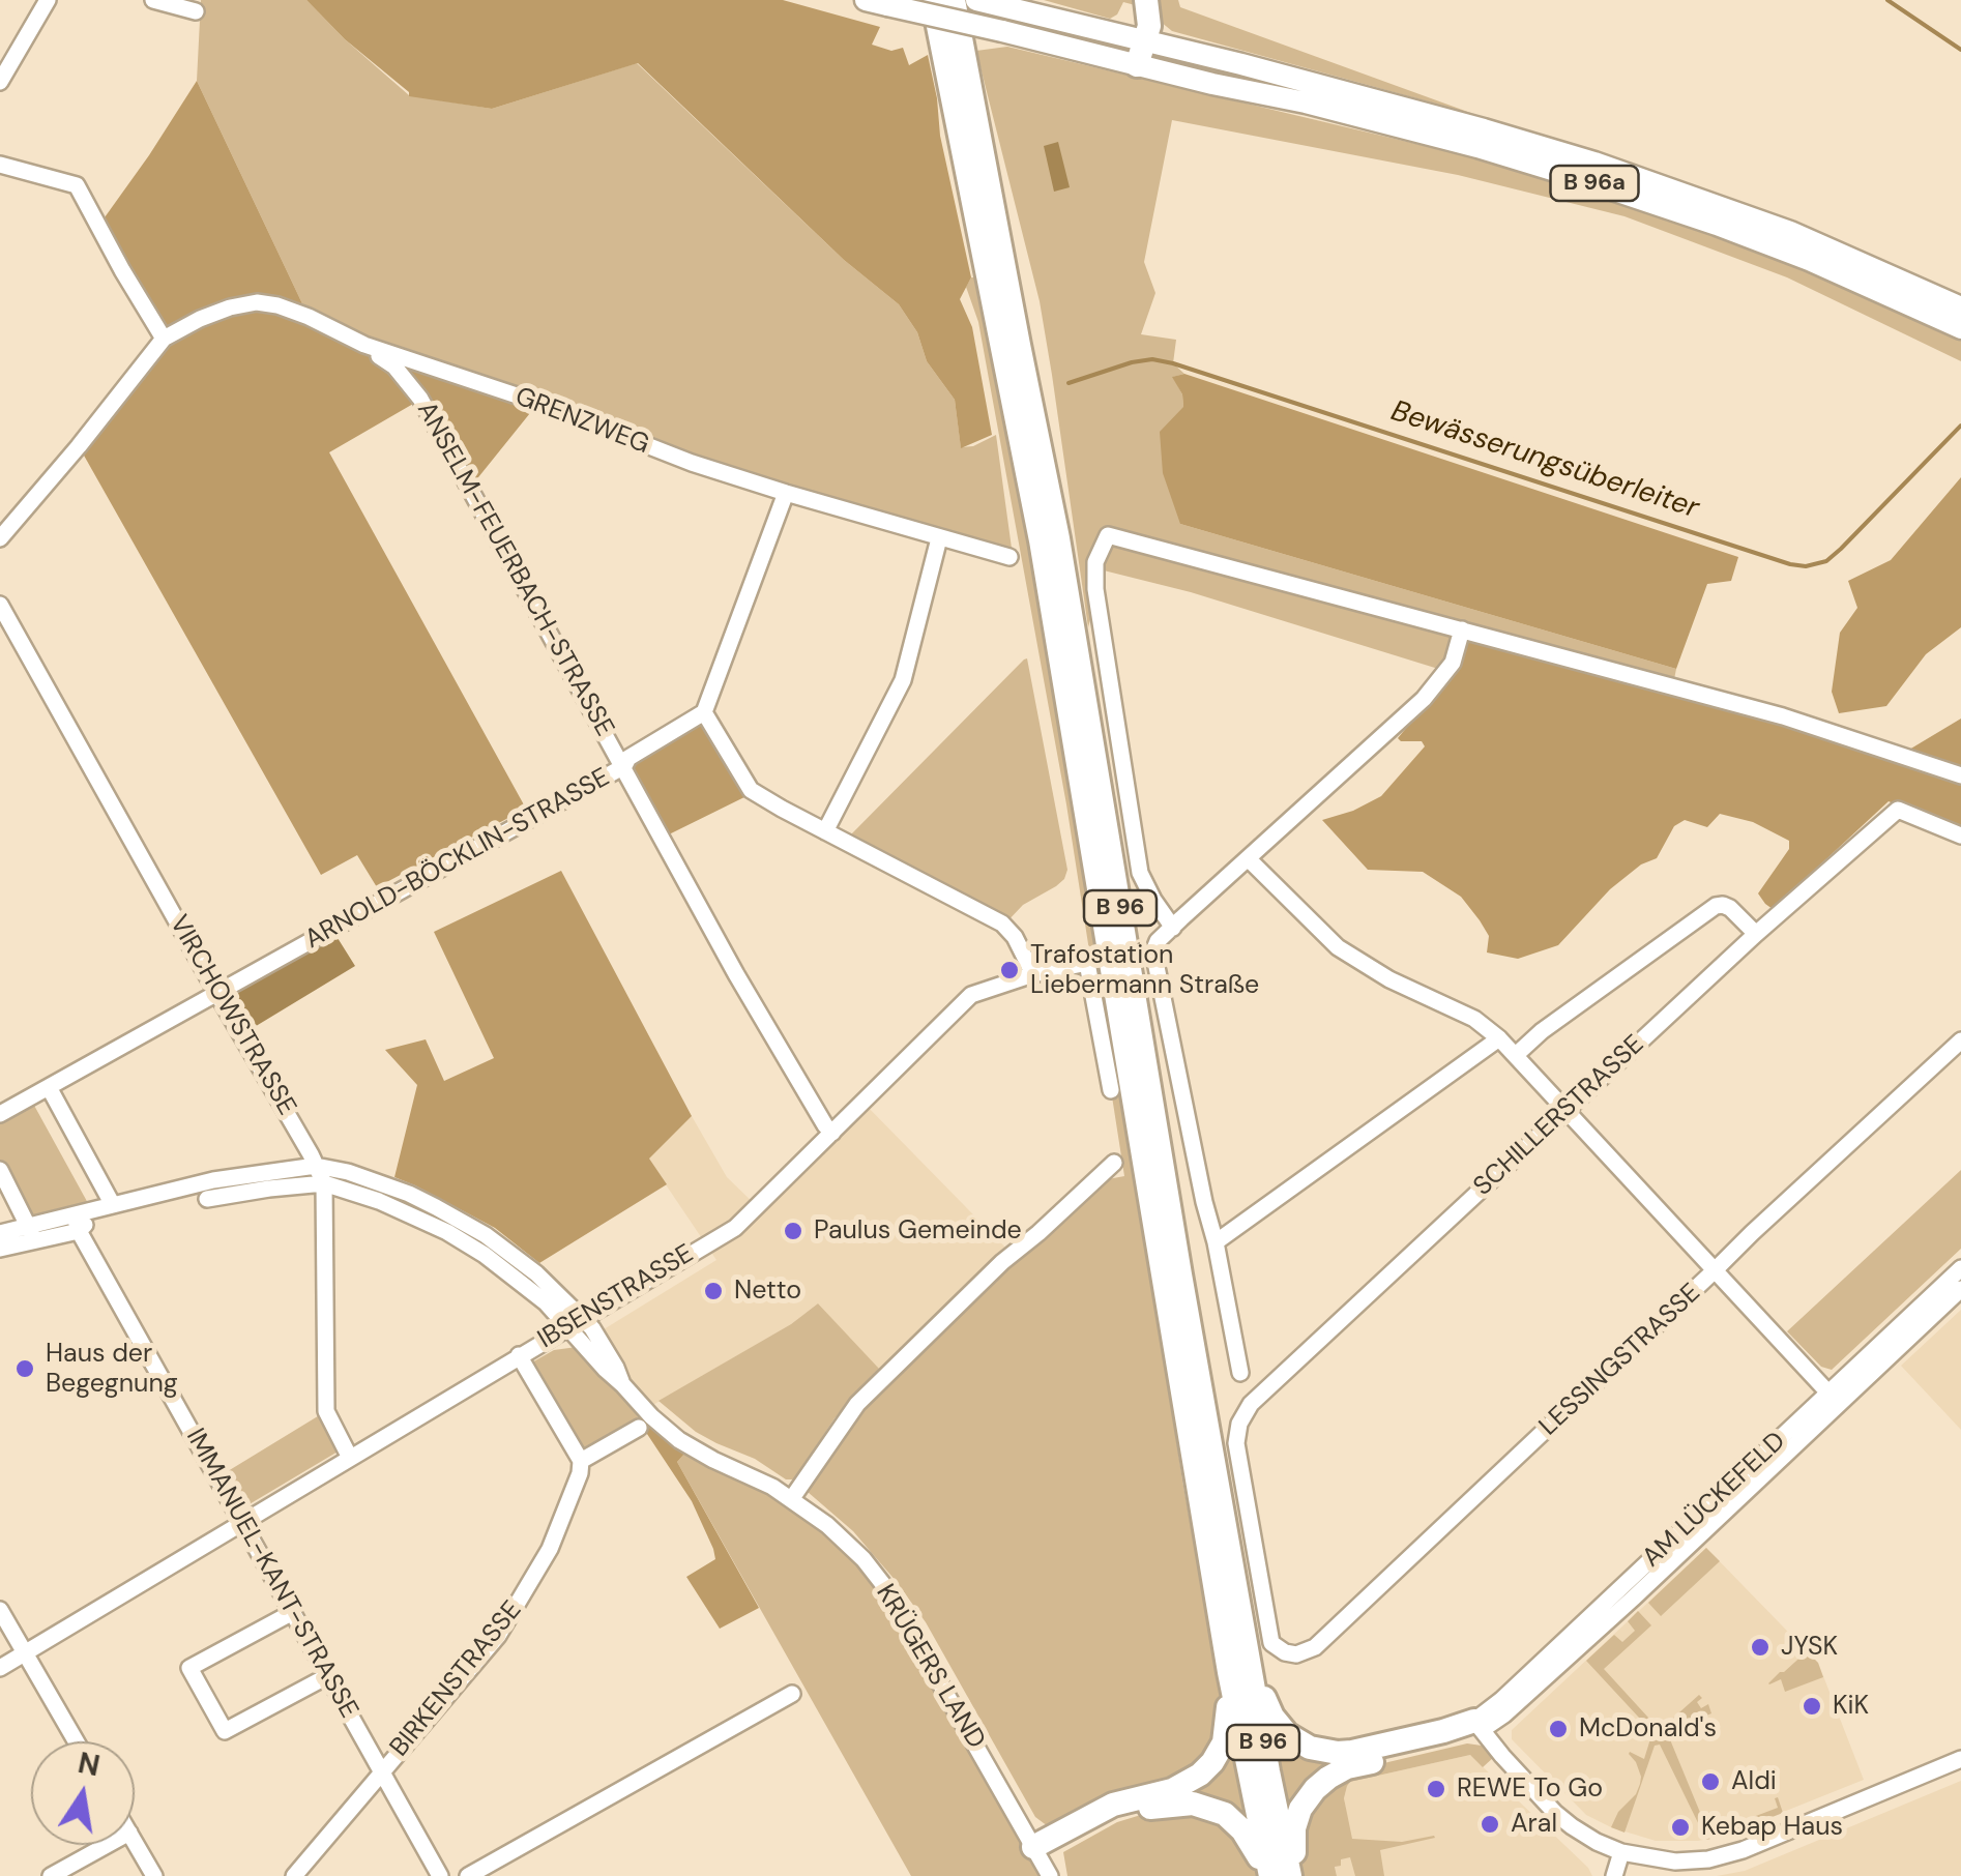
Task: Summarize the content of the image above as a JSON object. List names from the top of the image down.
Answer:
{
  "streets": {
    "highway": ["B 96"],
    "main road": ["B 96a"],
    "street": [
      "GRENZWEG",
      "ANSELM-FEUERBACH-STRASSE",
      "ARNOLD-BÖCKLIN-STRASSE",
      "VIRCHOWSTRASSE",
      "SCHILLERSTRASSE",
      "IBSENSTRASSE",
      "LESSINGSTRASSE",
      "AM LÜCKEFELD",
      "IMMANUEL-KANT-STRASSE",
      "KRÜGERS LAND",
      "BIRKENSTRASSE"
    ]
  },
  "crossings": [
    ["GRENZWEG", "ANSELM-FEUERBACH-STRASSE"],
    ["ANSELM-FEUERBACH-STRASSE", "ARNOLD-BÖCKLIN-STRASSE"],
    ["ANSELM-FEUERBACH-STRASSE", "IBSENSTRASSE"],
    ["ARNOLD-BÖCKLIN-STRASSE", "VIRCHOWSTRASSE"],
    ["VIRCHOWSTRASSE", "IBSENSTRASSE"],
    ["SCHILLERSTRASSE", "LESSINGSTRASSE"],
    ["IBSENSTRASSE", "IMMANUEL-KANT-STRASSE"],
    ["IBSENSTRASSE", "KRÜGERS LAND"],
    ["IMMANUEL-KANT-STRASSE", "BIRKENSTRASSE"]
  ],
  "water": ["Bewässerungsüberleiter"],
  "places": [
    "Trafostation Liebermann Straße",
    "Paulus Gemeinde",
    "Netto",
    "Haus der Begegnung",
    "JYSK",
    "KiK",
    "McDonald's",
    "Aldi",
    "REWE To Go",
    "Aral",
    "Kebap Haus"
  ],
  "north": "top"
}
